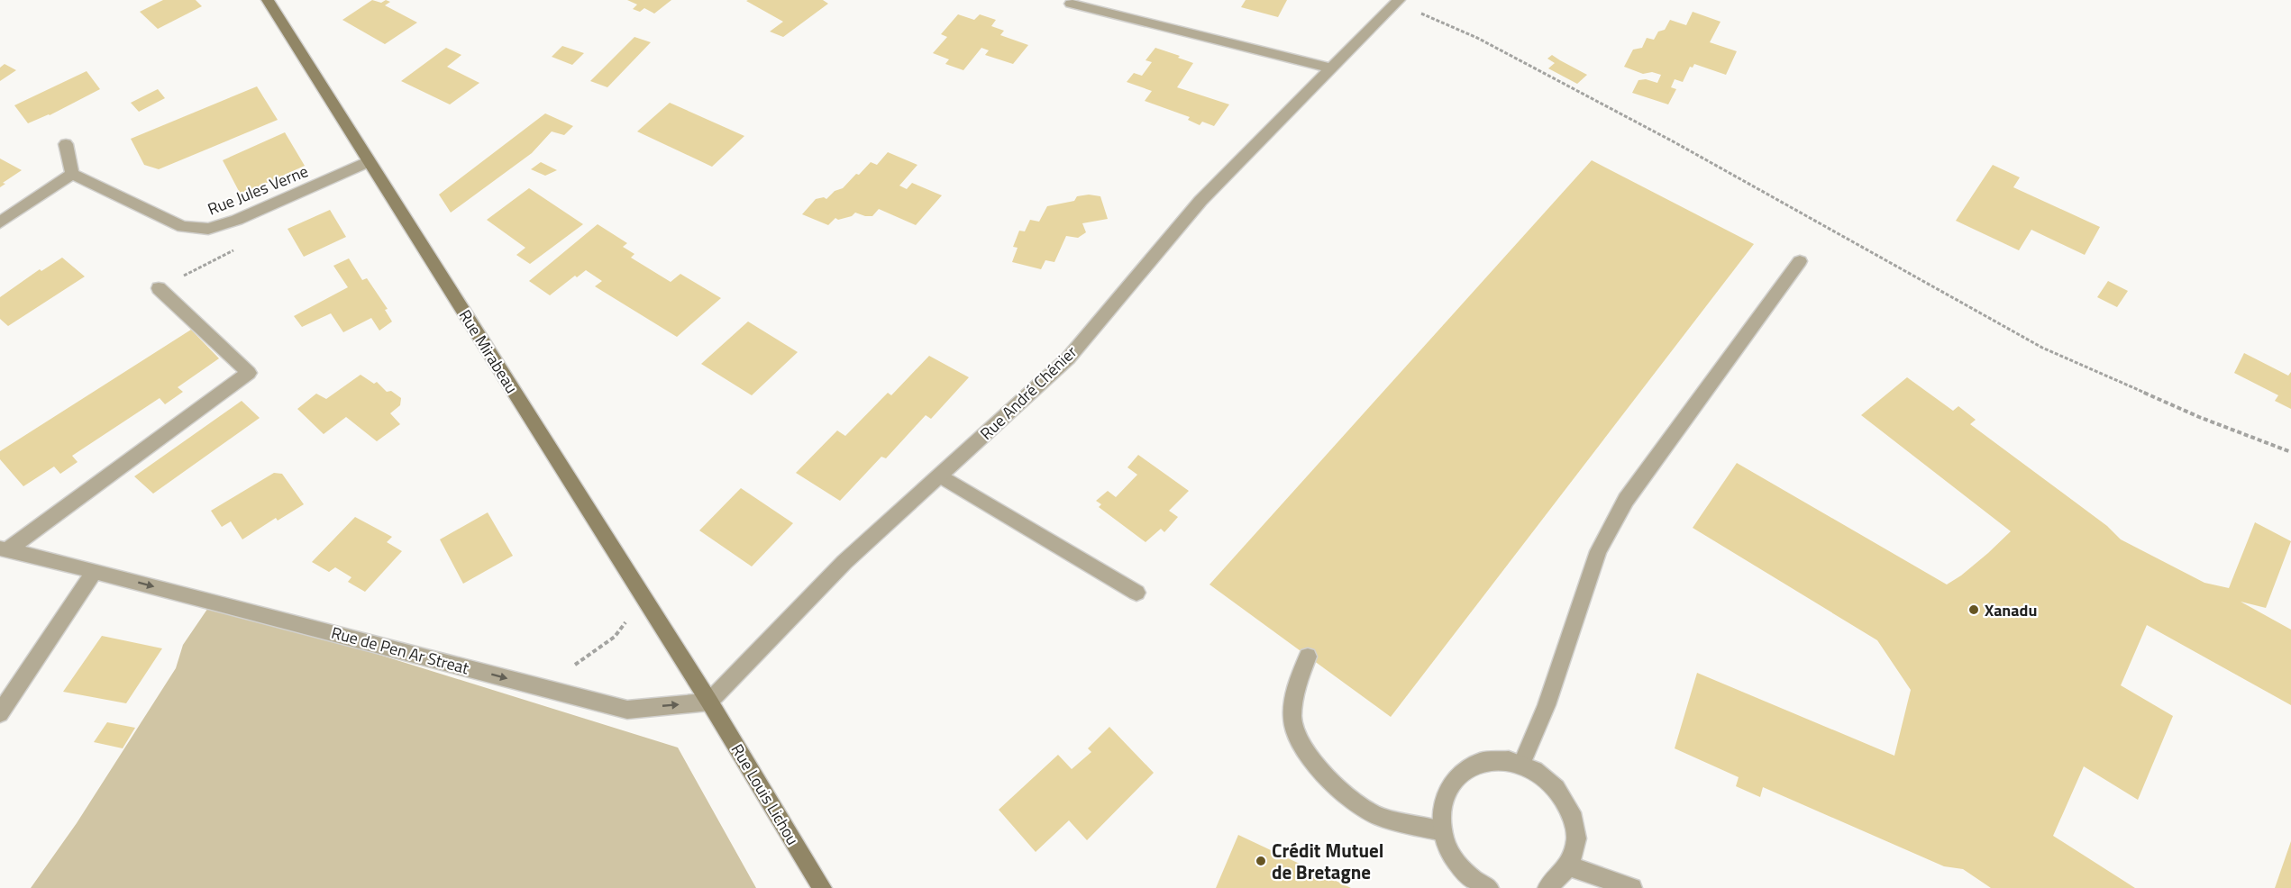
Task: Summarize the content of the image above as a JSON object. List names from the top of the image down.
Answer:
{
  "streets": {
    "main road": ["Rue Mirabeau", "Rue Louis Lichou"],
    "street": ["Rue Jules Verne", "Rue André Chénier", "Rue de Pen Ar Streat"]
  },
  "crossings": [
    ["Rue Jules Verne", "Rue Mirabeau"],
    ["Rue Mirabeau", "Rue André Chénier"],
    ["Rue Mirabeau", "Rue de Pen Ar Streat"],
    ["Rue Mirabeau", "Rue Louis Lichou"],
    ["Rue André Chénier", "Rue de Pen Ar Streat"],
    ["Rue André Chénier", "Rue Louis Lichou"],
    ["Rue de Pen Ar Streat", "Rue Louis Lichou"]
  ],
  "one_way": ["Rue de Pen Ar Streat"],
  "places": ["Xanadu", "Crédit Mutuel de Bretagne"]
}
